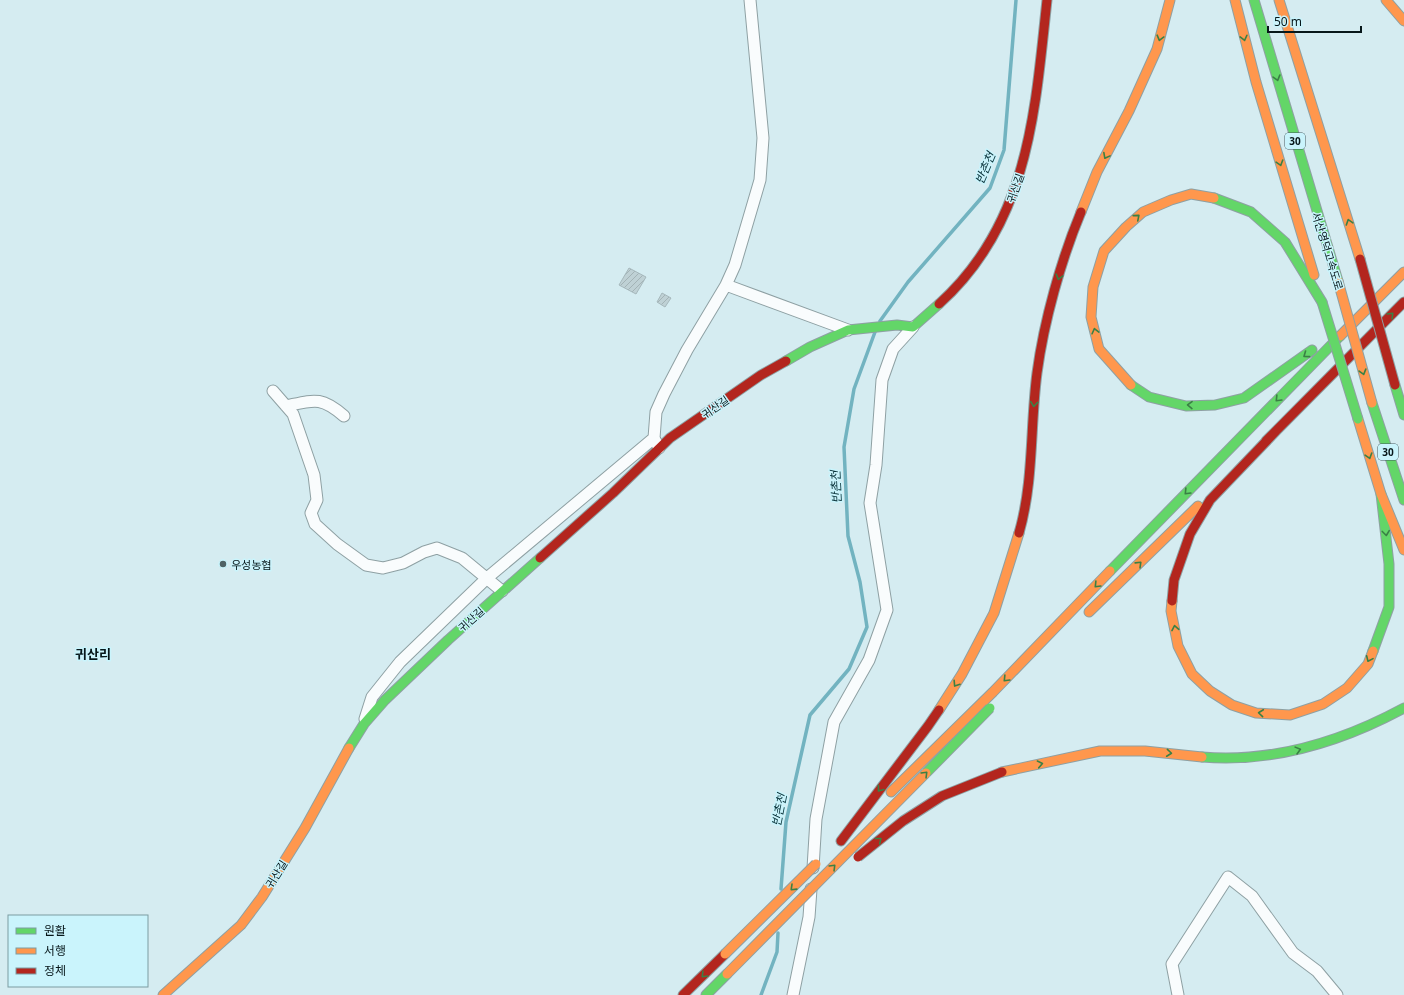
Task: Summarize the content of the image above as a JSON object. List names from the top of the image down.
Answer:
{
  "streets": {
    "main road": ["30", "귀산길", "서산영덕고속도로"]
  },
  "districts": ["귀산리"],
  "water": ["반촌천"],
  "places": ["우성농협"],
  "legend": ["원활", "서행", "정체"],
  "scale_bar": "50 m"
}
